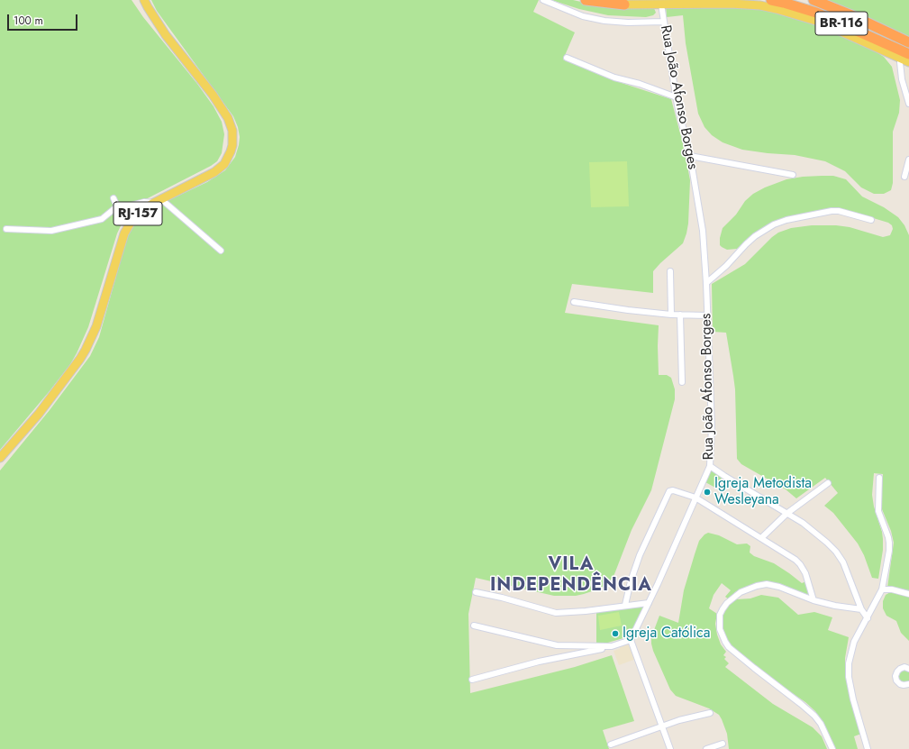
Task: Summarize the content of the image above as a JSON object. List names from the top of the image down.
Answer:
{
  "streets": {
    "highway": ["BR-116"],
    "main road": ["RJ-157"],
    "street": ["Rua João Afonso Borges"]
  },
  "districts": ["VILA INDEPENDÊNCIA"],
  "places": ["Igreja Metodista Wesleyana", "Igreja Católica"],
  "scale_bar": "100 m"
}
